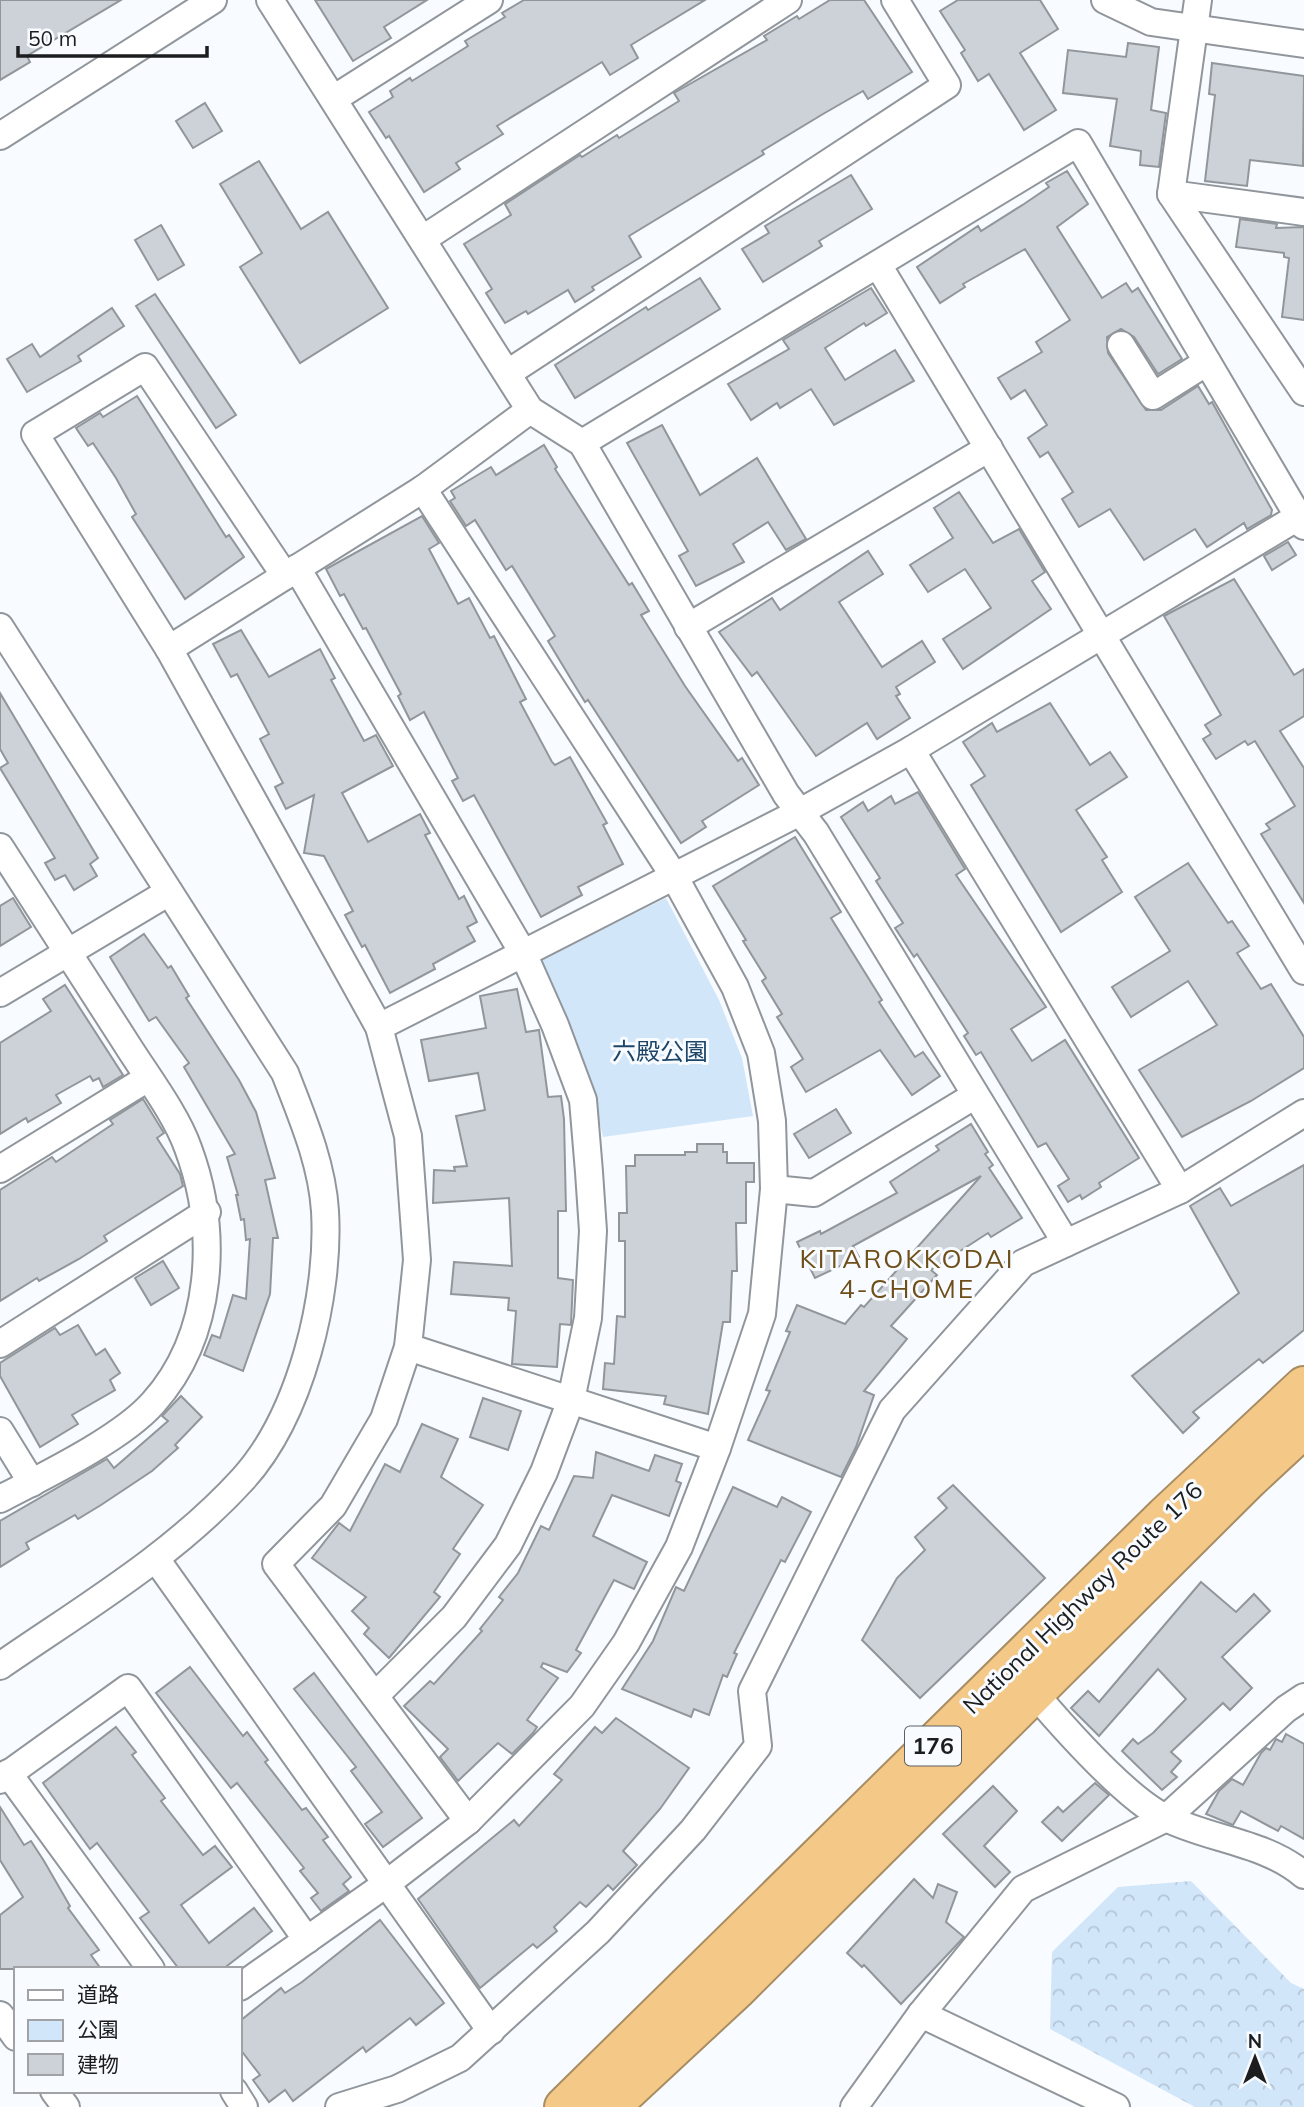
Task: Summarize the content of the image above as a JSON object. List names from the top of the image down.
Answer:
{
  "streets": {
    "highway": ["National Highway Route 176", "176"]
  },
  "districts": ["KITAROKKODAI 4-CHOME"],
  "parks": ["六殿公園"],
  "legend": ["道路", "公園", "建物"],
  "scale_bar": "50 m",
  "north": "top"
}
